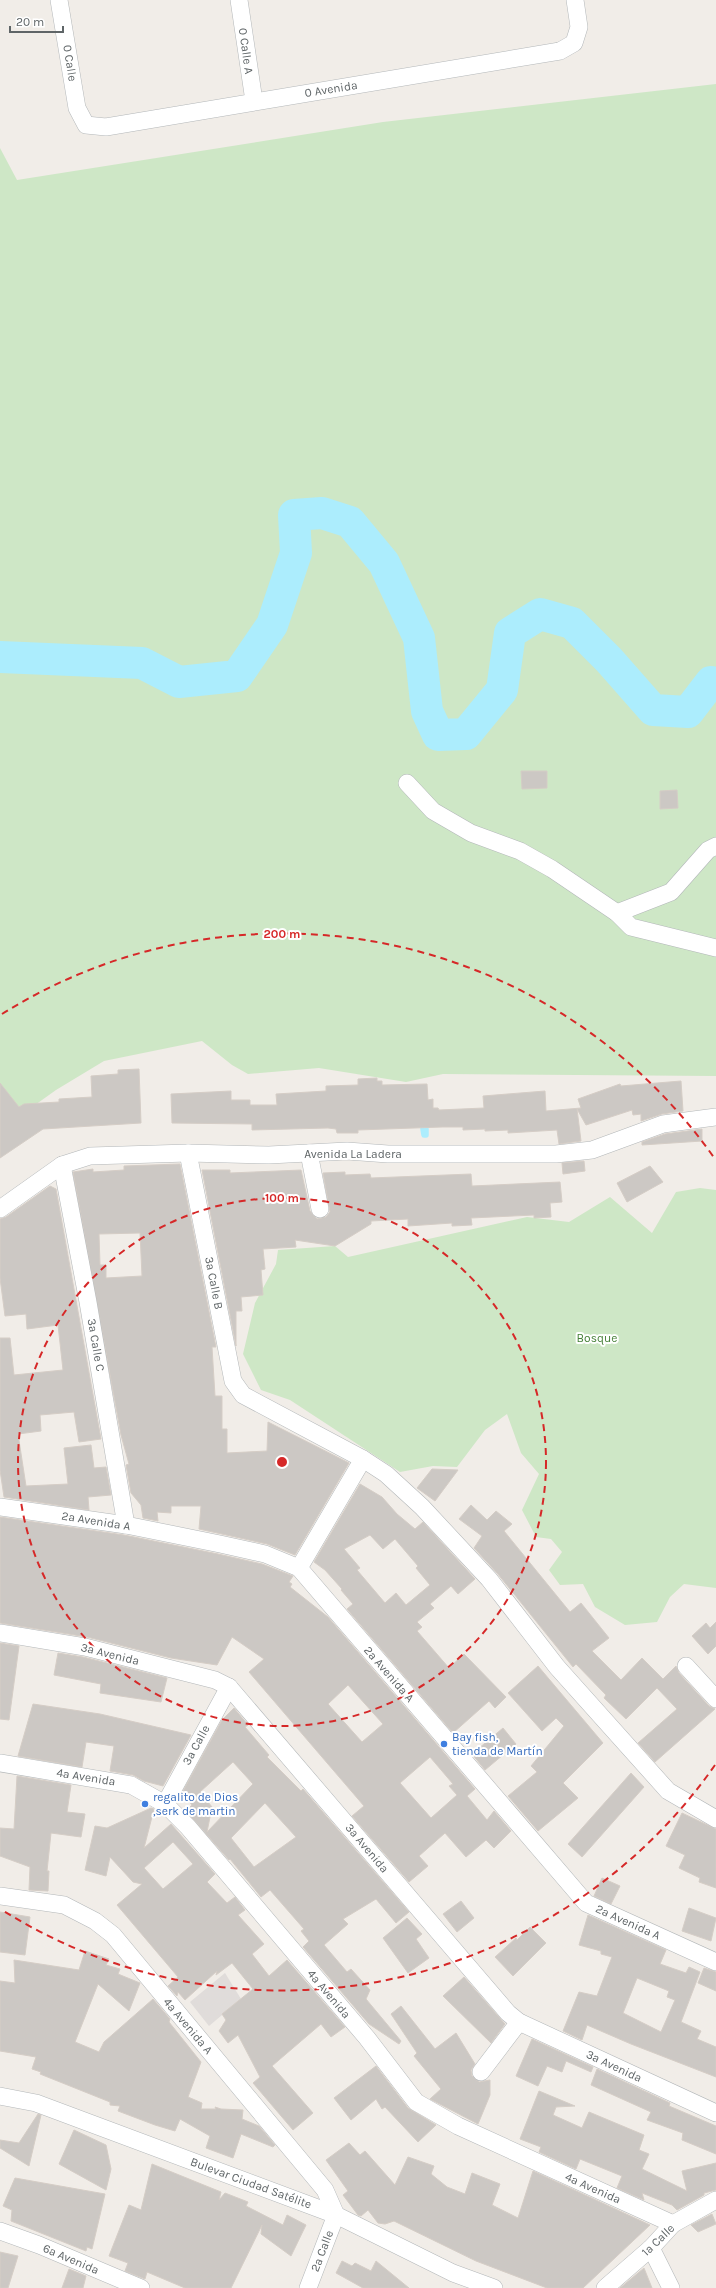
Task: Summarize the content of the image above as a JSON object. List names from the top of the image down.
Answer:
{
  "streets": {
    "street": [
      "0 Calle A",
      "0 Calle",
      "0 Avenida",
      "Avenida La Ladera",
      "3a Calle B",
      "3a Calle C",
      "2a Avenida A",
      "3a Avenida",
      "3a Calle",
      "4a Avenida",
      "4a Avenida A",
      "Bulevar Ciudad Satélite",
      "1a Calle",
      "2a Calle",
      "6a Avenida"
    ]
  },
  "crossings": [
    ["0 Calle A", "0 Avenida"],
    ["0 Calle", "0 Avenida"],
    ["Avenida La Ladera", "3a Calle B"],
    ["Avenida La Ladera", "3a Calle C"],
    ["3a Calle C", "2a Avenida A"],
    ["3a Avenida", "3a Calle"],
    ["3a Calle", "4a Avenida"],
    ["4a Avenida", "1a Calle"],
    ["4a Avenida A", "Bulevar Ciudad Satélite"],
    ["4a Avenida A", "2a Calle"],
    ["Bulevar Ciudad Satélite", "2a Calle"]
  ],
  "parks": ["Bosque"],
  "places": ["Bay fish, tienda de Martín", "regalito de Dios ,serk de martin"],
  "scale_bar": "20 m",
  "rings": ["200 m", "100 m"]
}
